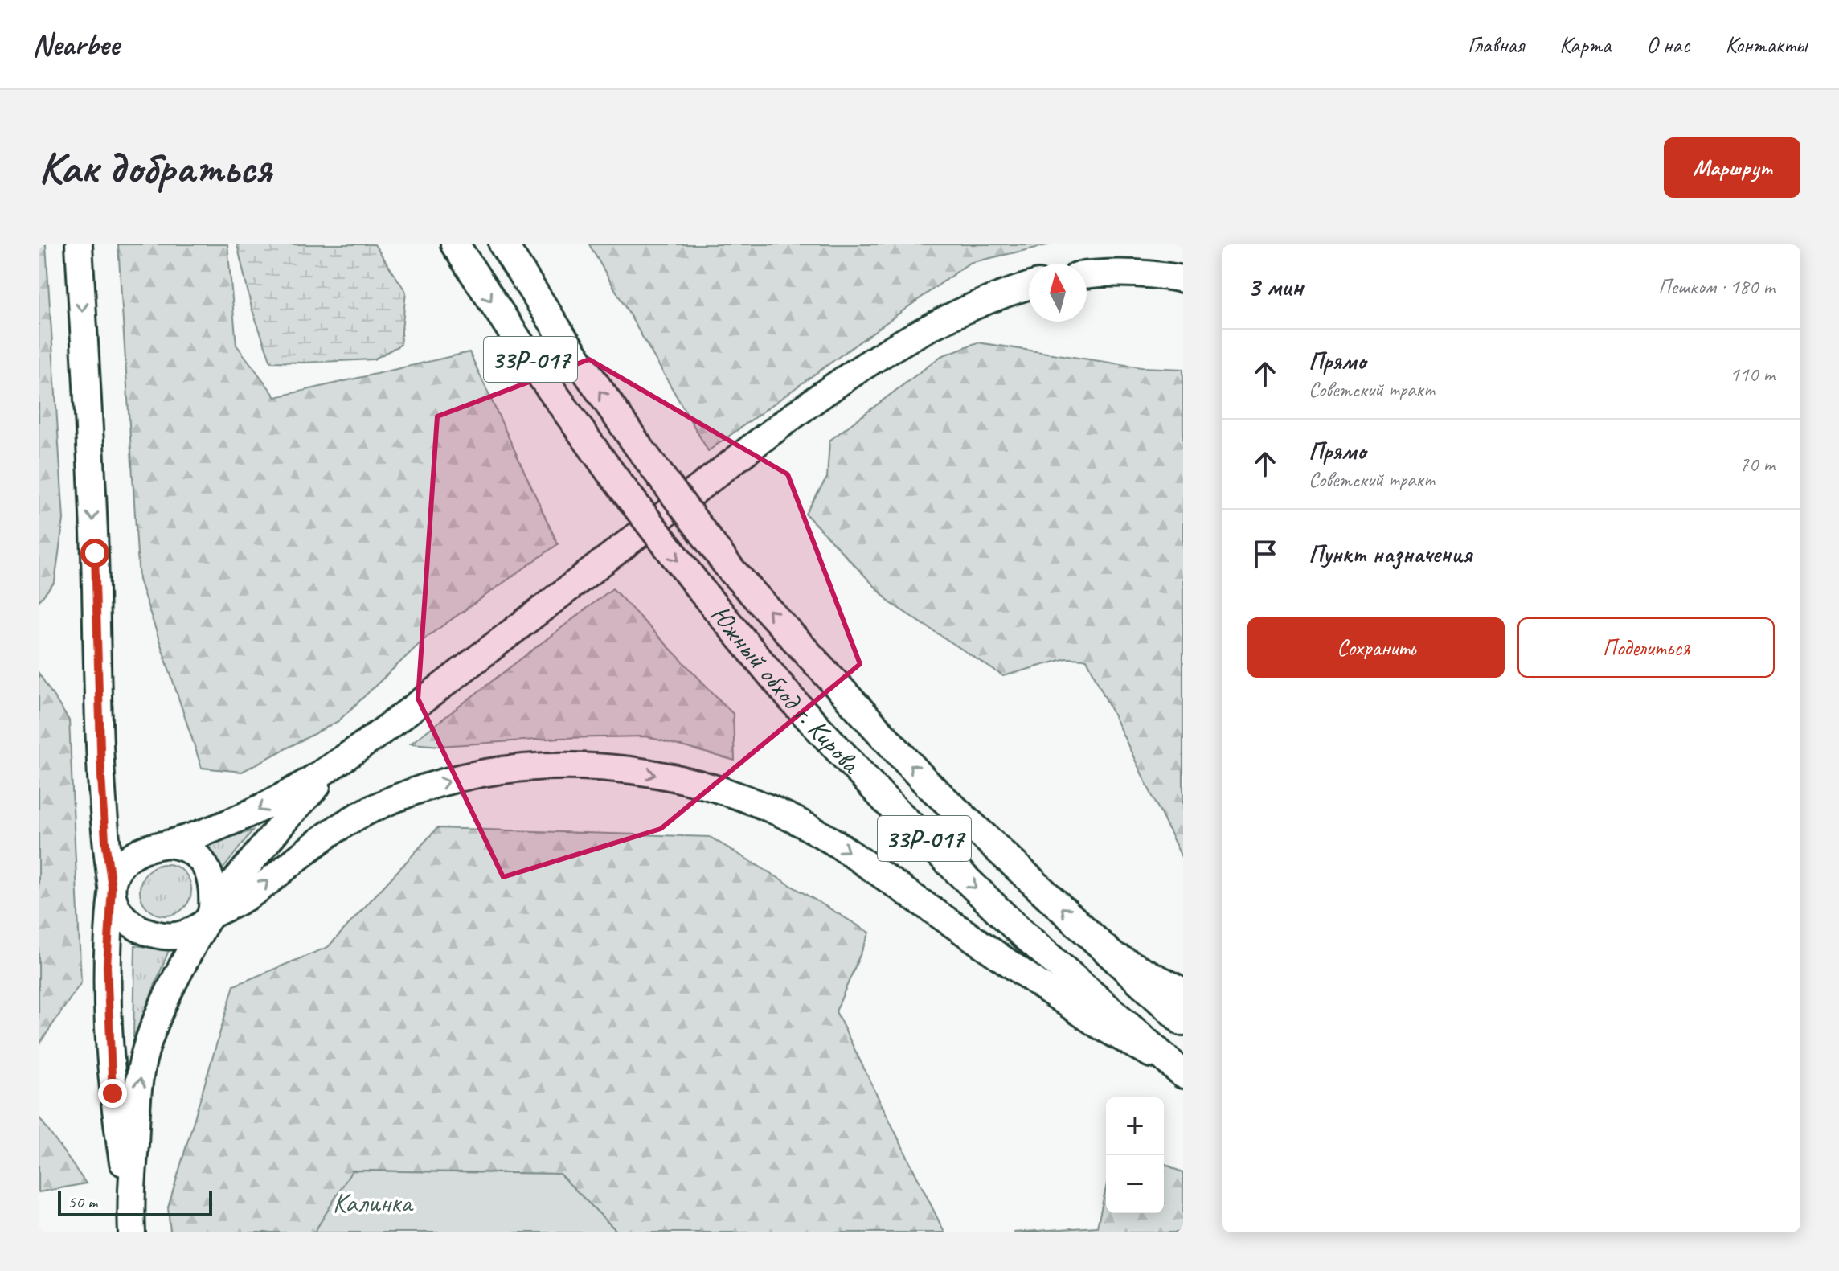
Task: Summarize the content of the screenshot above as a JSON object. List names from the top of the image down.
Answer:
{
  "streets": {
    "highway": ["33Р-017", "Южный обход г. Кирова"]
  },
  "parks": ["Калинка"],
  "scale_bar": "50 m",
  "north": "top",
  "page": {
    "header": "Nearbee",
    "nav": [
      "Главная",
      "Карта",
      "О нас",
      "Контакты"
    ],
    "buttons": [
      "Маршрут",
      ["Сохранить", "Поделиться"]
    ],
    "title": "Как добраться",
    "heading": ["3 мин", "Пешком · 180 m"],
    "list": [
      ["Прямо", "Советский тракт", "110 m"],
      ["Прямо", "Советский тракт", "70 m"],
      "Пункт назначения"
    ],
    "map_buttons": ["+", "−"],
    "scale": "50 m"
  }
}
